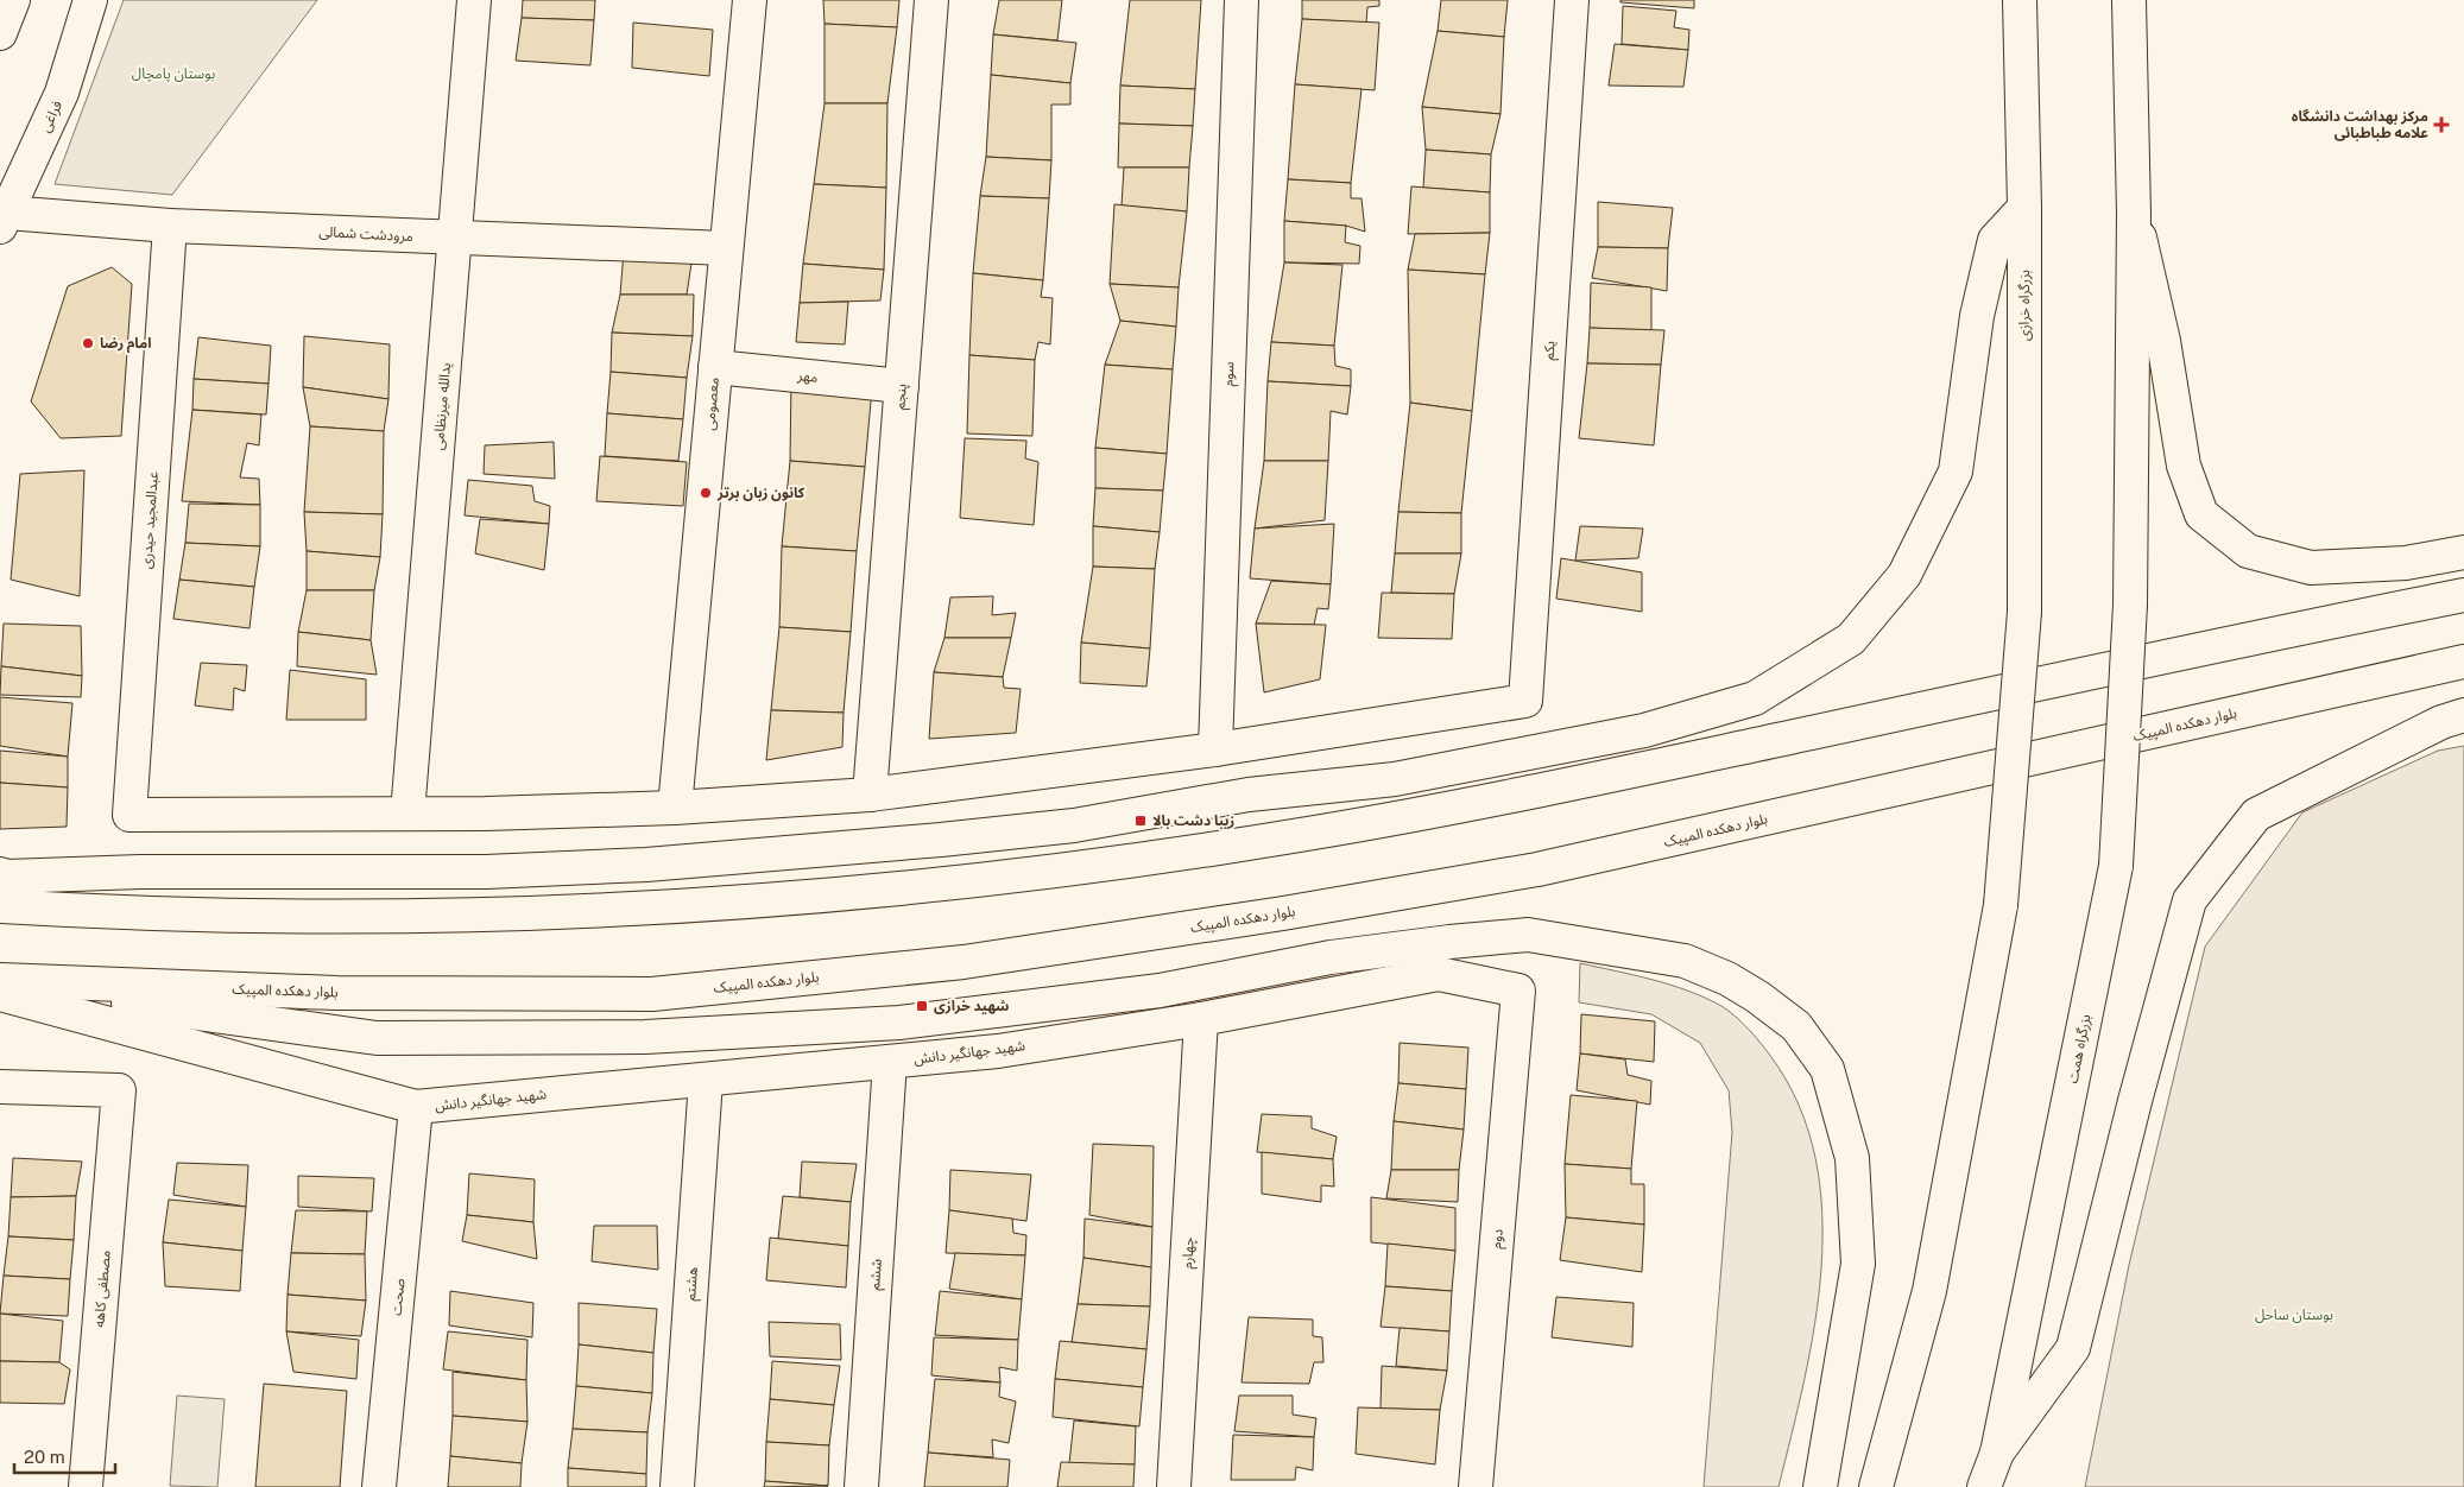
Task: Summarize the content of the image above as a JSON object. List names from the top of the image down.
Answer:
{
  "streets": {
    "main road": [
      "فراغی",
      "مرودشت شمالی",
      "بزرگراه خرازی",
      "یکم",
      "سوم",
      "مهر",
      "پنجم",
      "معصومی",
      "یدالله میرنظامی",
      "عبدالمجید حیدری",
      "بلوار دهکده المپیک",
      "بزرگراه همت",
      "شهید جهانگیر دانش",
      "دوم",
      "چهارم",
      "ششم",
      "هشتم",
      "مصطفی کاهه",
      "صحت"
    ]
  },
  "crossings": [
    ["فراغی", "مرودشت شمالی"],
    ["مرودشت شمالی", "معصومی"],
    ["مرودشت شمالی", "یدالله میرنظامی"],
    ["مرودشت شمالی", "عبدالمجید حیدری"],
    ["یکم", "سوم"],
    ["مهر", "پنجم"],
    ["مهر", "معصومی"],
    ["یدالله میرنظامی", "عبدالمجید حیدری"],
    ["شهید جهانگیر دانش", "دوم"],
    ["شهید جهانگیر دانش", "چهارم"],
    ["شهید جهانگیر دانش", "ششم"],
    ["شهید جهانگیر دانش", "هشتم"],
    ["شهید جهانگیر دانش", "صحت"]
  ],
  "parks": ["بوستان پامچال", "بوستان ساحل"],
  "places": {
    "health": ["مرکز بهداشت دانشگاه علامه طباطبائی"],
    "other": ["امام رضا", "کانون زبان برتر"],
    "transit": ["زیبا دشت بالا", "شهید خرازی"]
  },
  "scale_bar": "20 m"
}
